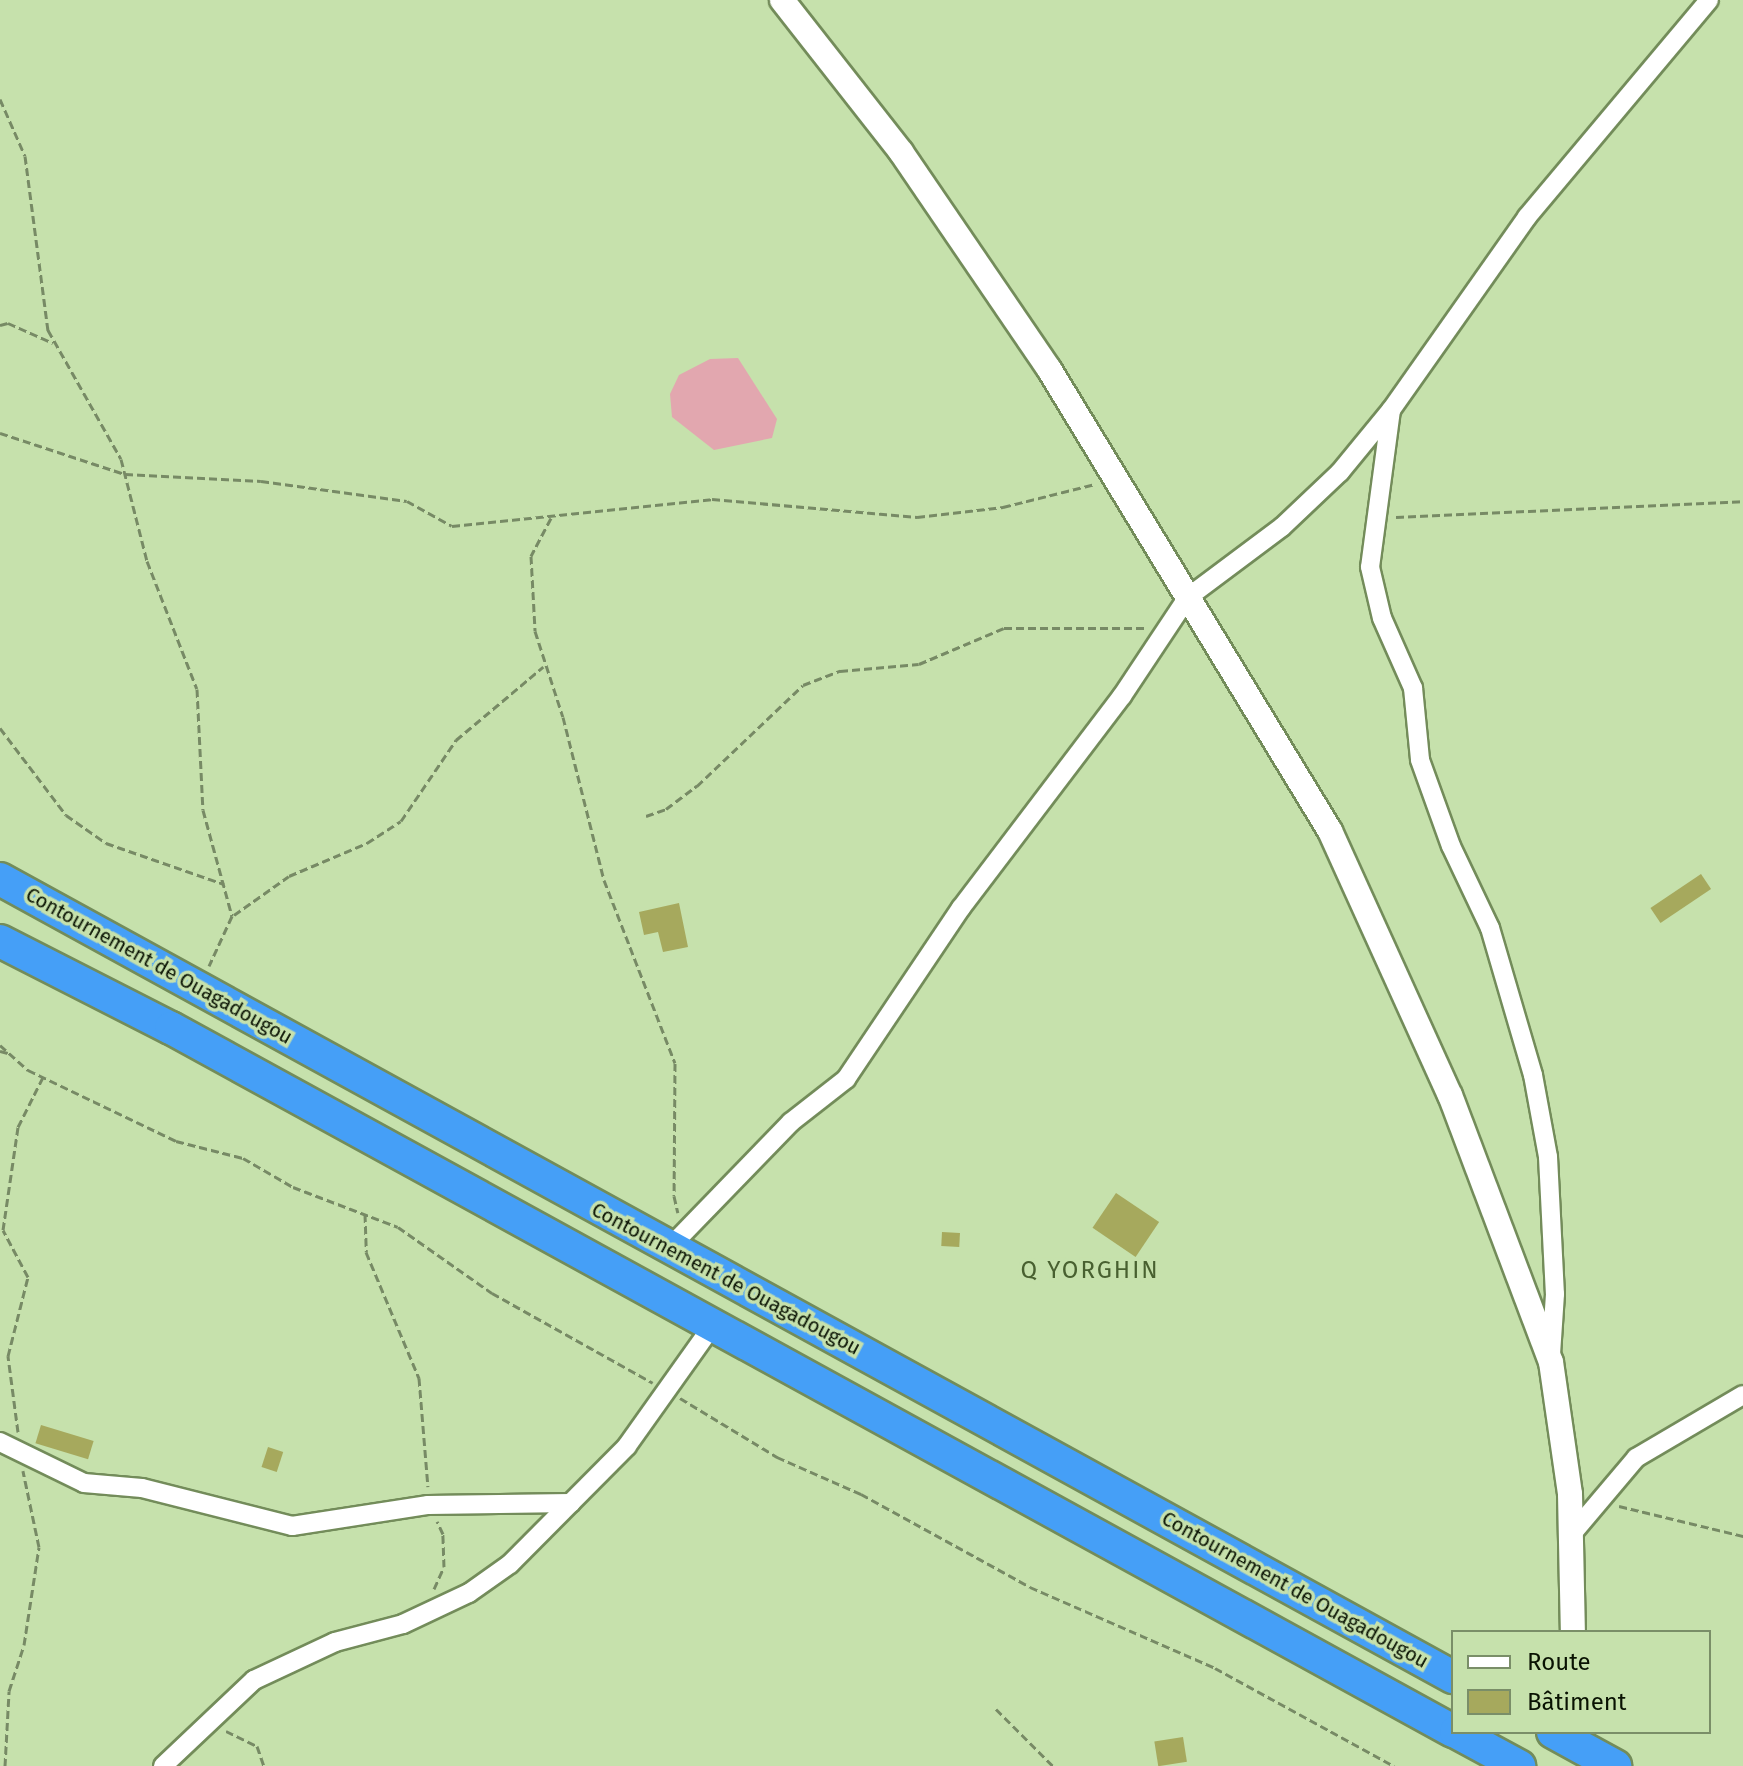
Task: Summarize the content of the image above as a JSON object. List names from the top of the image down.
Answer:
{
  "streets": {
    "highway": ["Contournement de Ouagadougou"]
  },
  "districts": ["Q YORGHIN"],
  "legend": ["Route", "Bâtiment"]
}
